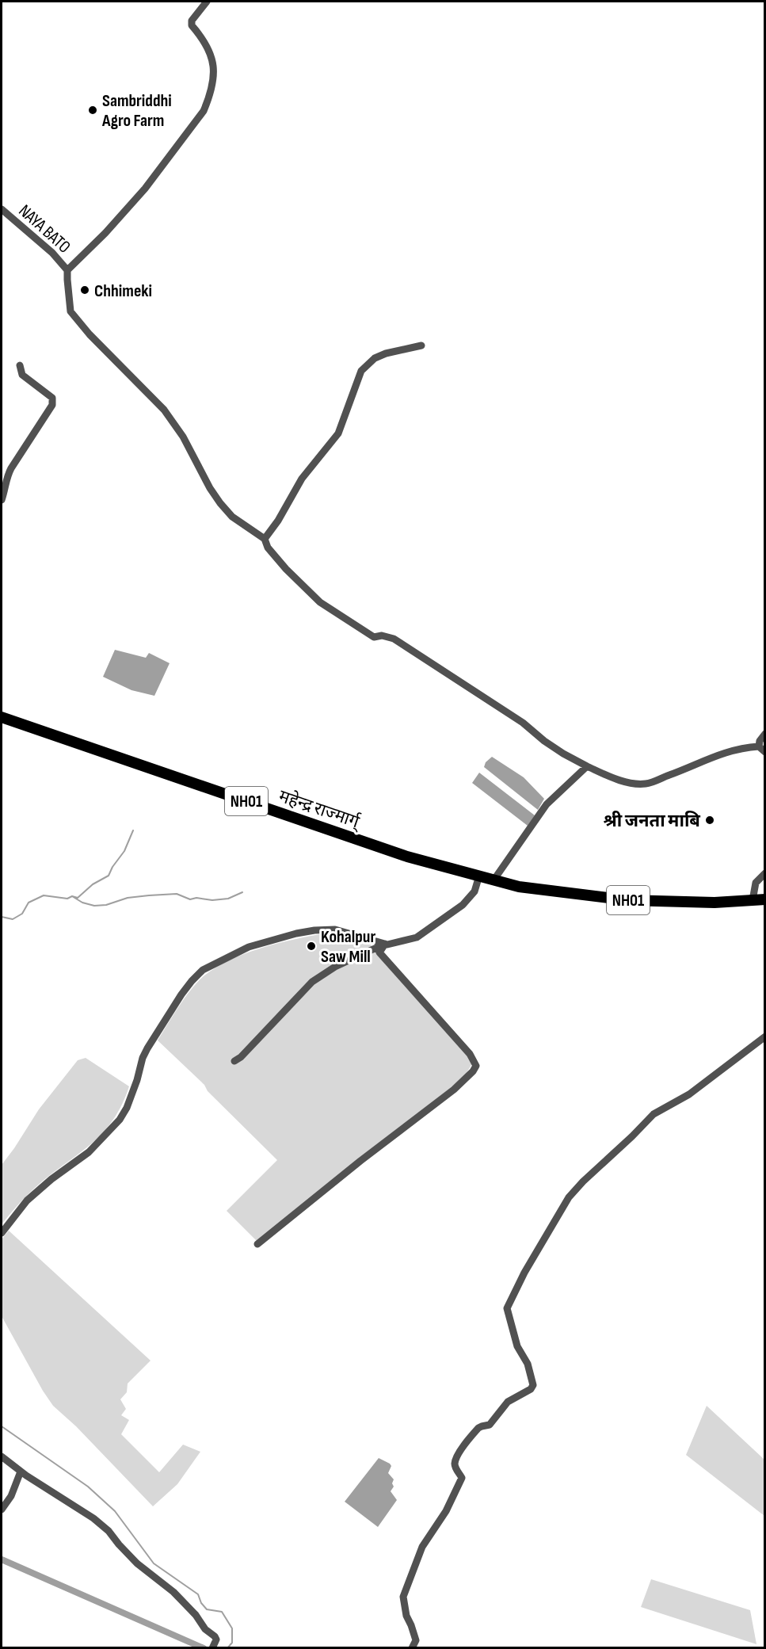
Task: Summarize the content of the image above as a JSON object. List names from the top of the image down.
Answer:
{
  "streets": {
    "highway": ["NH01", "महेन्द्र राज्मार्ग्"],
    "street": ["NAYA BATO"]
  },
  "crossings": [
    ["NH01", "महेन्द्र राज्मार्ग्"]
  ],
  "places": [
    "Sambriddhi Agro Farm",
    "Chhimeki",
    "श्री जनता माबि",
    "Kohalpur Saw Mill"
  ]
}
